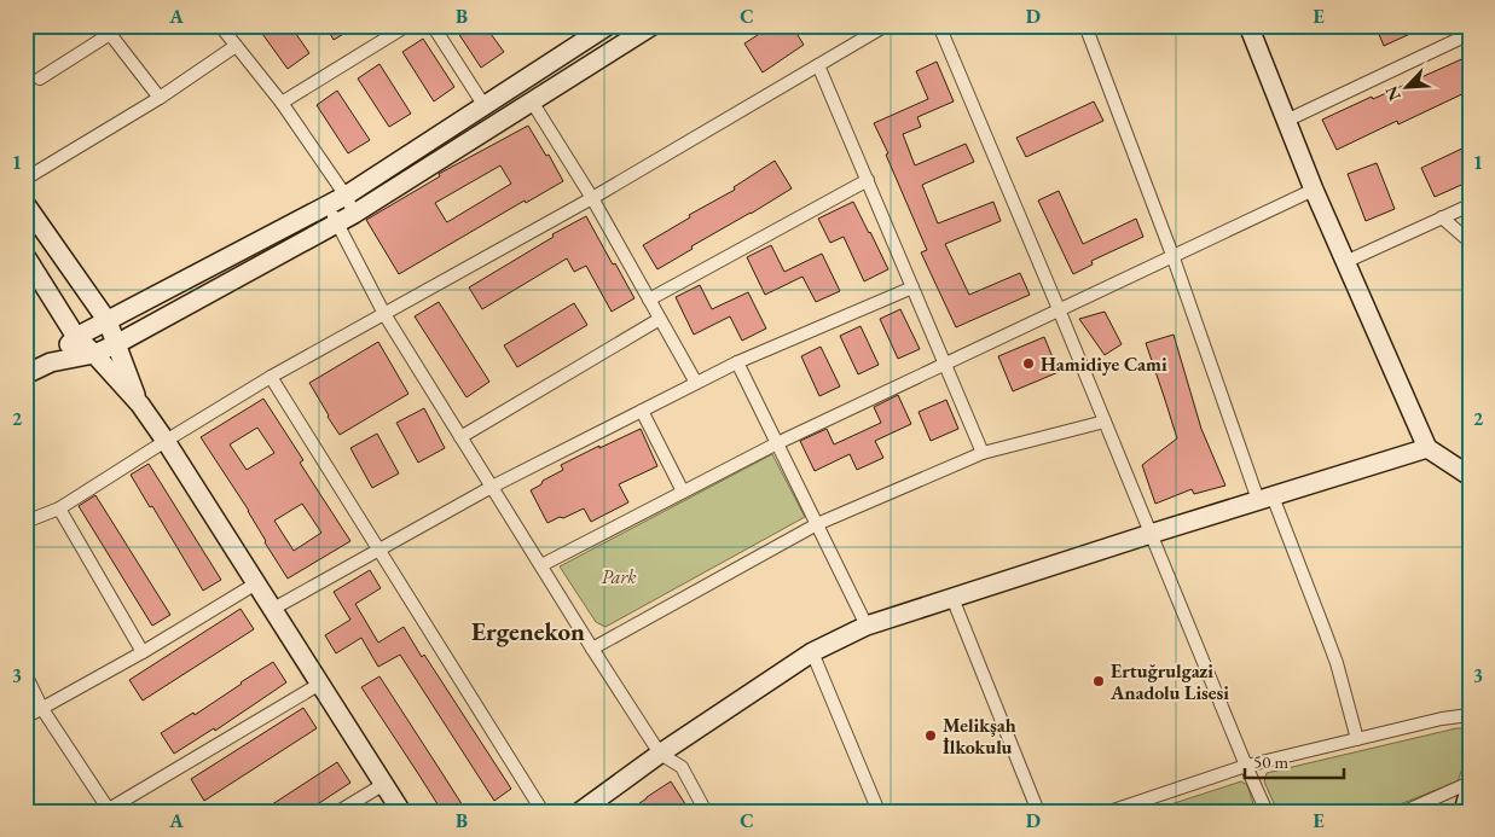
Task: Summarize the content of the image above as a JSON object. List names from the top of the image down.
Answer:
{
  "districts": ["Ergenekon"],
  "parks": ["Park"],
  "places": ["Hamidiye Cami", "Ertuğrulgazi Anadolu Lisesi", "Melikşah İlkokulu"],
  "scale_bar": "50 m",
  "north": "bottom left",
  "grid": {
    "columns": [
      "A",
      "B",
      "C",
      "D",
      "E"
    ],
    "rows": ["1", "2", "3"]
  }
}
